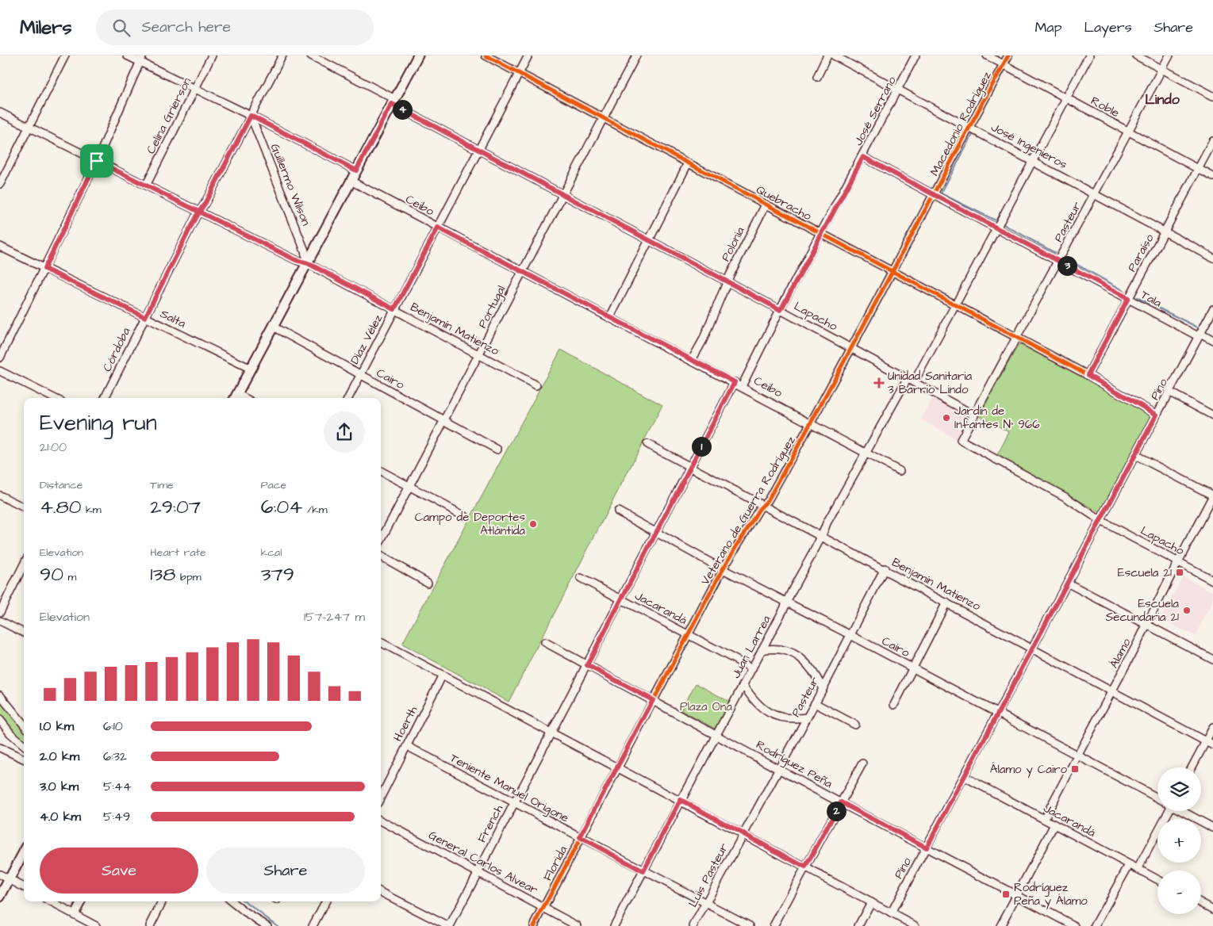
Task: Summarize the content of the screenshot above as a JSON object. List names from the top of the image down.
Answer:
{
  "streets": {
    "street": [
      "Roble",
      "José Serrano",
      "Celina Grierson",
      "Macedonio Rodríguez",
      "José Ingenieros",
      "Guillermo Wilson",
      "Quebracho",
      "Ceibo",
      "Pasteur",
      "Polonia",
      "Paraíso",
      "Tala",
      "Portugal",
      "Lapacho",
      "Salta",
      "Benjamín Matienzo",
      "Díaz Vélez",
      "Córdoba",
      "Cairo",
      "Pino",
      "Veterano de Guerra Rodríguez",
      "Jacarandá",
      "Juan Larrea",
      "Álamo",
      "Hoerth",
      "Rodríguez Peña",
      "Teniente Manuel Origone",
      "French",
      "General Carlos Alvear",
      "Florida",
      "Luis Pasteur"
    ]
  },
  "crossings": [
    ["Roble", "Macedonio Rodríguez"],
    ["Roble", "Pasteur"],
    ["Roble", "Paraíso"],
    ["Roble", "Juan Larrea"],
    ["José Serrano", "José Ingenieros"],
    ["José Serrano", "Quebracho"],
    ["José Serrano", "Ceibo"],
    ["José Serrano", "Tala"],
    ["José Serrano", "Lapacho"],
    ["Celina Grierson", "Benjamín Matienzo"],
    ["Macedonio Rodríguez", "José Ingenieros"],
    ["Macedonio Rodríguez", "Quebracho"],
    ["Macedonio Rodríguez", "Tala"],
    ["Macedonio Rodríguez", "Lapacho"],
    ["Macedonio Rodríguez", "Veterano de Guerra Rodríguez"],
    ["José Ingenieros", "Pasteur"],
    ["José Ingenieros", "Paraíso"],
    ["José Ingenieros", "Juan Larrea"],
    ["Guillermo Wilson", "Benjamín Matienzo"],
    ["Guillermo Wilson", "Córdoba"],
    ["Quebracho", "Pasteur"],
    ["Quebracho", "Polonia"],
    ["Quebracho", "Paraíso"],
    ["Quebracho", "Portugal"],
    ["Quebracho", "Díaz Vélez"],
    ["Quebracho", "Pino"],
    ["Quebracho", "Juan Larrea"],
    ["Ceibo", "Polonia"],
    ["Ceibo", "Portugal"],
    ["Ceibo", "Díaz Vélez"],
    ["Ceibo", "Veterano de Guerra Rodríguez"],
    ["Ceibo", "Juan Larrea"],
    ["Pasteur", "Tala"],
    ["Pasteur", "Lapacho"],
    ["Pasteur", "Benjamín Matienzo"],
    ["Pasteur", "Cairo"],
    ["Pasteur", "Jacarandá"],
    ["Pasteur", "Juan Larrea"],
    ["Pasteur", "Rodríguez Peña"],
    ["Pasteur", "Luis Pasteur"],
    ["Polonia", "Lapacho"],
    ["Paraíso", "Tala"],
    ["Tala", "Pino"],
    ["Tala", "Juan Larrea"],
    ["Portugal", "Lapacho"],
    ["Portugal", "Benjamín Matienzo"],
    ["Portugal", "Cairo"],
    ["Lapacho", "Díaz Vélez"],
    ["Lapacho", "Pino"],
    ["Lapacho", "Veterano de Guerra Rodríguez"],
    ["Lapacho", "Juan Larrea"],
    ["Lapacho", "Álamo"],
    ["Salta", "Córdoba"],
    ["Benjamín Matienzo", "Díaz Vélez"],
    ["Benjamín Matienzo", "Córdoba"],
    ["Benjamín Matienzo", "Pino"],
    ["Benjamín Matienzo", "Veterano de Guerra Rodríguez"],
    ["Benjamín Matienzo", "Juan Larrea"],
    ["Benjamín Matienzo", "Álamo"],
    ["Díaz Vélez", "Cairo"],
    ["Cairo", "Pino"],
    ["Cairo", "Veterano de Guerra Rodríguez"],
    ["Cairo", "Juan Larrea"],
    ["Cairo", "Álamo"],
    ["Pino", "Jacarandá"],
    ["Pino", "Rodríguez Peña"],
    ["Veterano de Guerra Rodríguez", "Jacarandá"],
    ["Veterano de Guerra Rodríguez", "Rodríguez Peña"],
    ["Veterano de Guerra Rodríguez", "Florida"],
    ["Jacarandá", "Juan Larrea"],
    ["Jacarandá", "Álamo"],
    ["Juan Larrea", "Rodríguez Peña"],
    ["Juan Larrea", "Teniente Manuel Origone"],
    ["Hoerth", "Teniente Manuel Origone"],
    ["Teniente Manuel Origone", "French"],
    ["Teniente Manuel Origone", "Florida"],
    ["Teniente Manuel Origone", "Luis Pasteur"],
    ["French", "General Carlos Alvear"],
    ["General Carlos Alvear", "Florida"]
  ],
  "districts": ["Lindo"],
  "parks": ["Plaza Ona"],
  "places": {
    "health": ["Unidad Sanitaria 3 Barrio Lindo"],
    "other": ["Jardín de Infantes N° 966", "Campo de Deportes Atlántida", "Escuela Secundaria 21"],
    "transit": ["Escuela 21", "Álamo y Cairo", "Rodríguez Peña y Álamo"]
  },
  "page": {
    "header": "Milers",
    "search": "Search here",
    "nav": ["Map", "Layers", "Share"],
    "pins": [
      "4",
      "3",
      "1",
      "2"
    ],
    "heading": ["Evening run", "21:00"],
    "stats": [
      ["Distance", "4.80 km"],
      ["Time", "29:07"],
      ["Pace", "6:04 /km"],
      ["Elevation", "90 m"],
      ["Heart rate", "138 bpm"],
      ["kcal", "379"]
    ],
    "chart": ["Elevation", "157–247 m"],
    "list": [
      {
        "name": "1.0 km",
        "note": "6:10"
      },
      {
        "name": "2.0 km",
        "note": "6:32"
      },
      {
        "name": "3.0 km",
        "note": "5:44"
      },
      {
        "name": "4.0 km",
        "note": "5:49"
      }
    ],
    "map_buttons": ["+", "−"],
    "buttons": ["Save", "Share"]
  }
}
